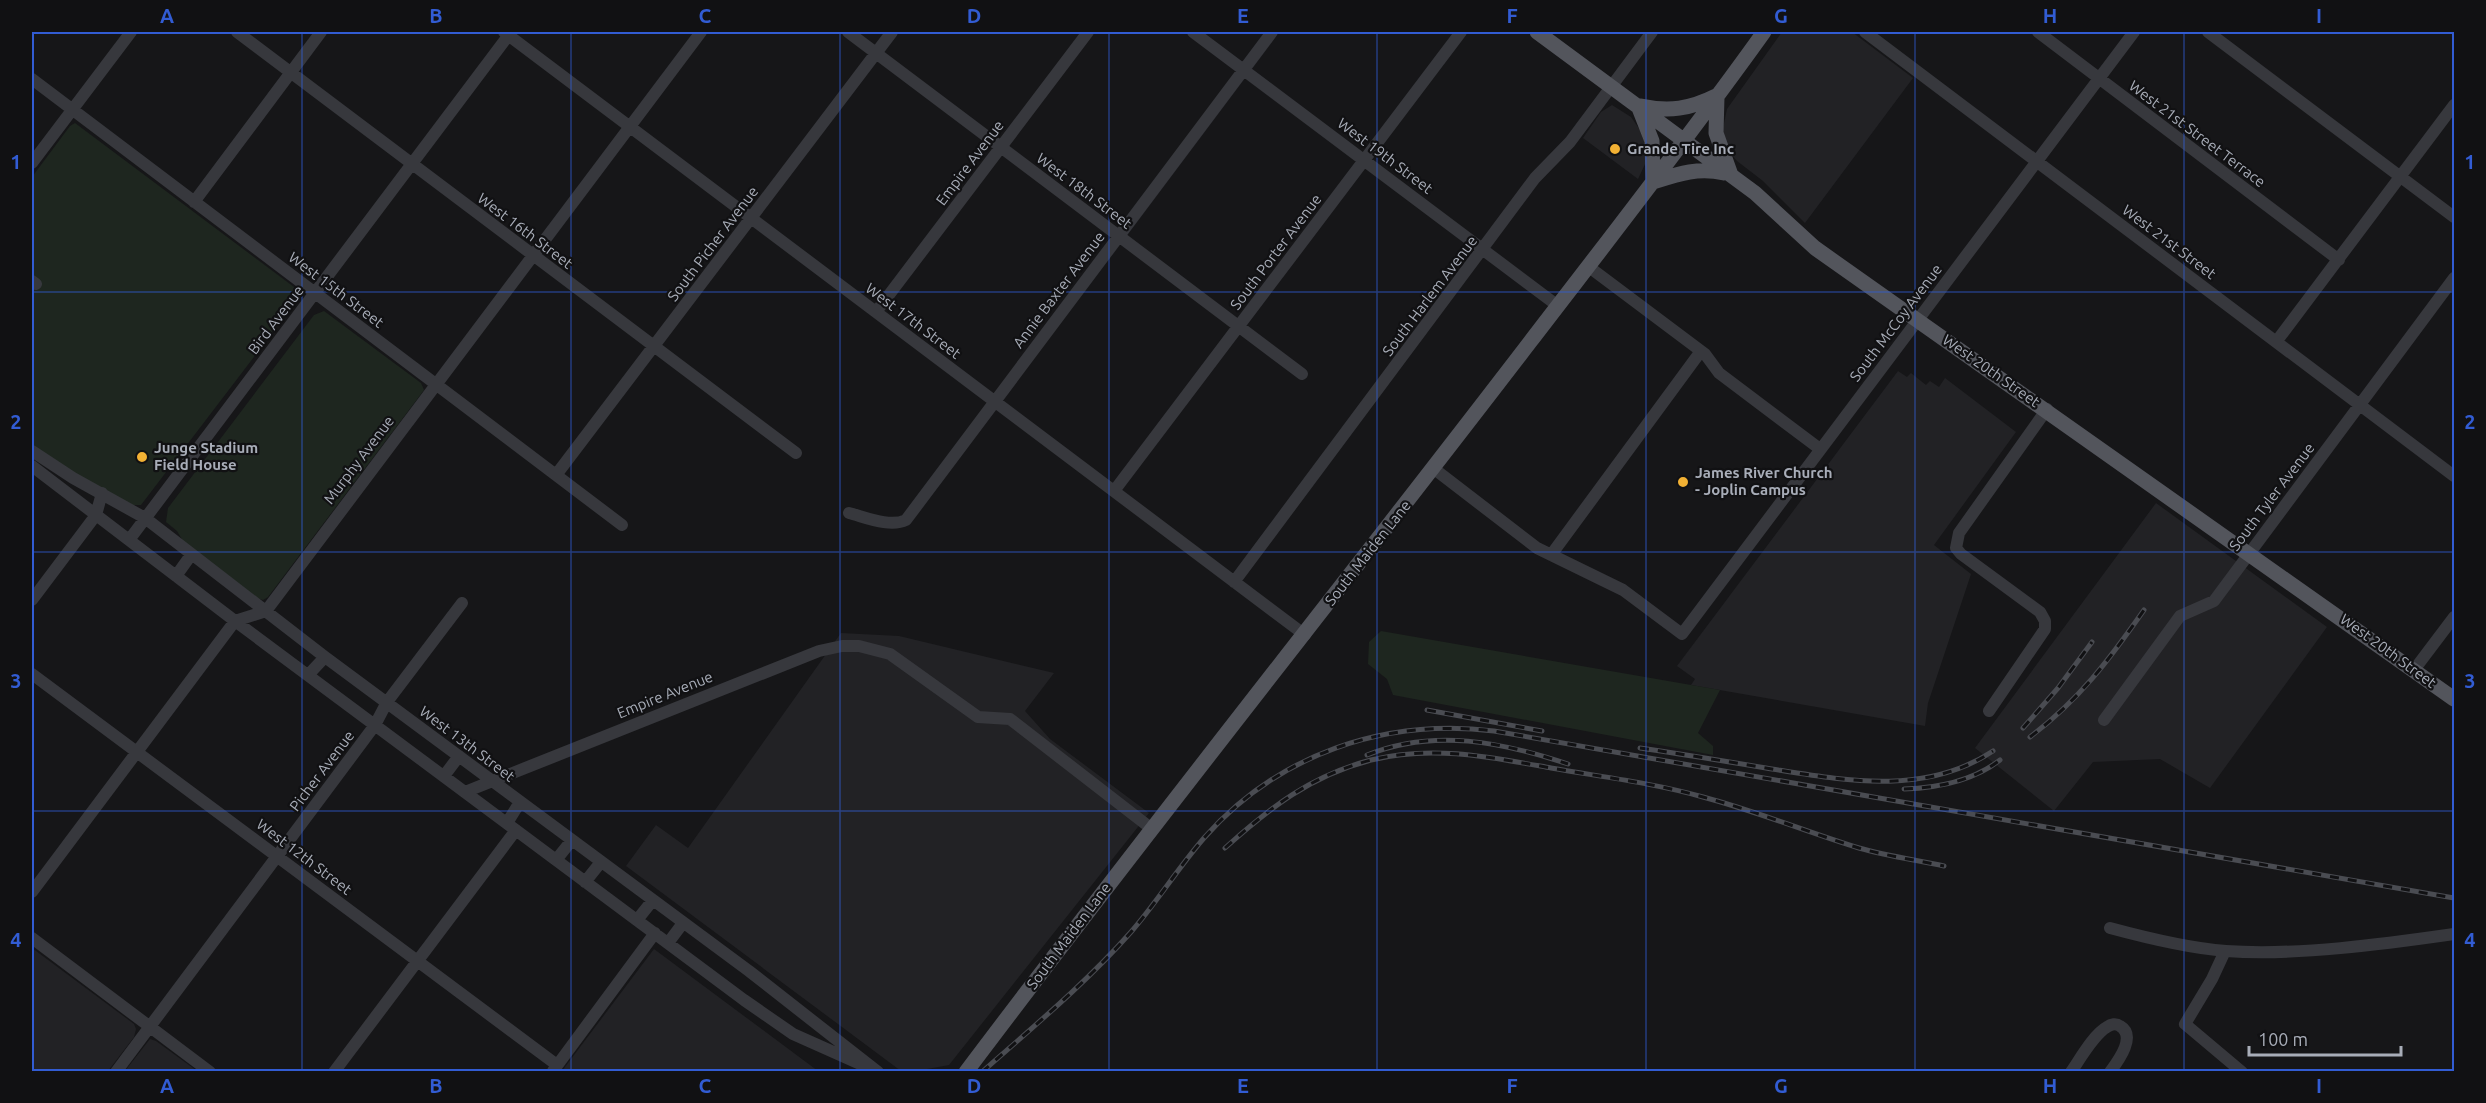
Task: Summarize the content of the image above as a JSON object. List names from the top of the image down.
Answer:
{
  "streets": {
    "main road": ["West 20th Street", "South Maiden Lane"],
    "street": [
      "West 21st Street Terrace",
      "West 19th Street",
      "Empire Avenue",
      "West 18th Street",
      "West 16th Street",
      "West 21st Street",
      "South Picher Avenue",
      "South Porter Avenue",
      "West 15th Street",
      "Annie Baxter Avenue",
      "South Harlem Avenue",
      "Bird Avenue",
      "West 17th Street",
      "South McCoy Avenue",
      "Murphy Avenue",
      "South Tyler Avenue",
      "West 13th Street",
      "Picher Avenue",
      "West 12th Street"
    ]
  },
  "crossings": [
    ["West 21st Street Terrace", "South McCoy Avenue"],
    ["West 19th Street", "South Porter Avenue"],
    ["West 19th Street", "Annie Baxter Avenue"],
    ["West 19th Street", "South Harlem Avenue"],
    ["West 19th Street", "South Maiden Lane"],
    ["Empire Avenue", "West 18th Street"],
    ["Empire Avenue", "West 17th Street"],
    ["Empire Avenue", "South Maiden Lane"],
    ["Empire Avenue", "West 13th Street"],
    ["West 18th Street", "South Picher Avenue"],
    ["West 18th Street", "South Porter Avenue"],
    ["West 18th Street", "Annie Baxter Avenue"],
    ["West 16th Street", "South Picher Avenue"],
    ["West 16th Street", "Bird Avenue"],
    ["West 16th Street", "Murphy Avenue"],
    ["West 21st Street", "South McCoy Avenue"],
    ["West 21st Street", "South Tyler Avenue"],
    ["South Picher Avenue", "West 15th Street"],
    ["South Picher Avenue", "West 17th Street"],
    ["South Porter Avenue", "West 17th Street"],
    ["West 15th Street", "Bird Avenue"],
    ["West 15th Street", "Murphy Avenue"],
    ["Annie Baxter Avenue", "West 17th Street"],
    ["South Harlem Avenue", "West 17th Street"],
    ["South Harlem Avenue", "West 20th Street"],
    ["Bird Avenue", "West 17th Street"],
    ["Bird Avenue", "West 13th Street"],
    ["West 17th Street", "Murphy Avenue"],
    ["West 17th Street", "South Maiden Lane"],
    ["South McCoy Avenue", "West 20th Street"],
    ["West 20th Street", "South Tyler Avenue"],
    ["West 20th Street", "South Maiden Lane"],
    ["Murphy Avenue", "West 13th Street"],
    ["West 13th Street", "Picher Avenue"],
    ["Picher Avenue", "West 12th Street"]
  ],
  "places": ["Grande Tire Inc", "Junge Stadium Field House", "James River Church - Joplin Campus"],
  "scale_bar": "100 m",
  "grid": {
    "columns": [
      "A",
      "B",
      "C",
      "D",
      "E",
      "F",
      "G",
      "H",
      "I"
    ],
    "rows": [
      "1",
      "2",
      "3",
      "4"
    ]
  }
}
